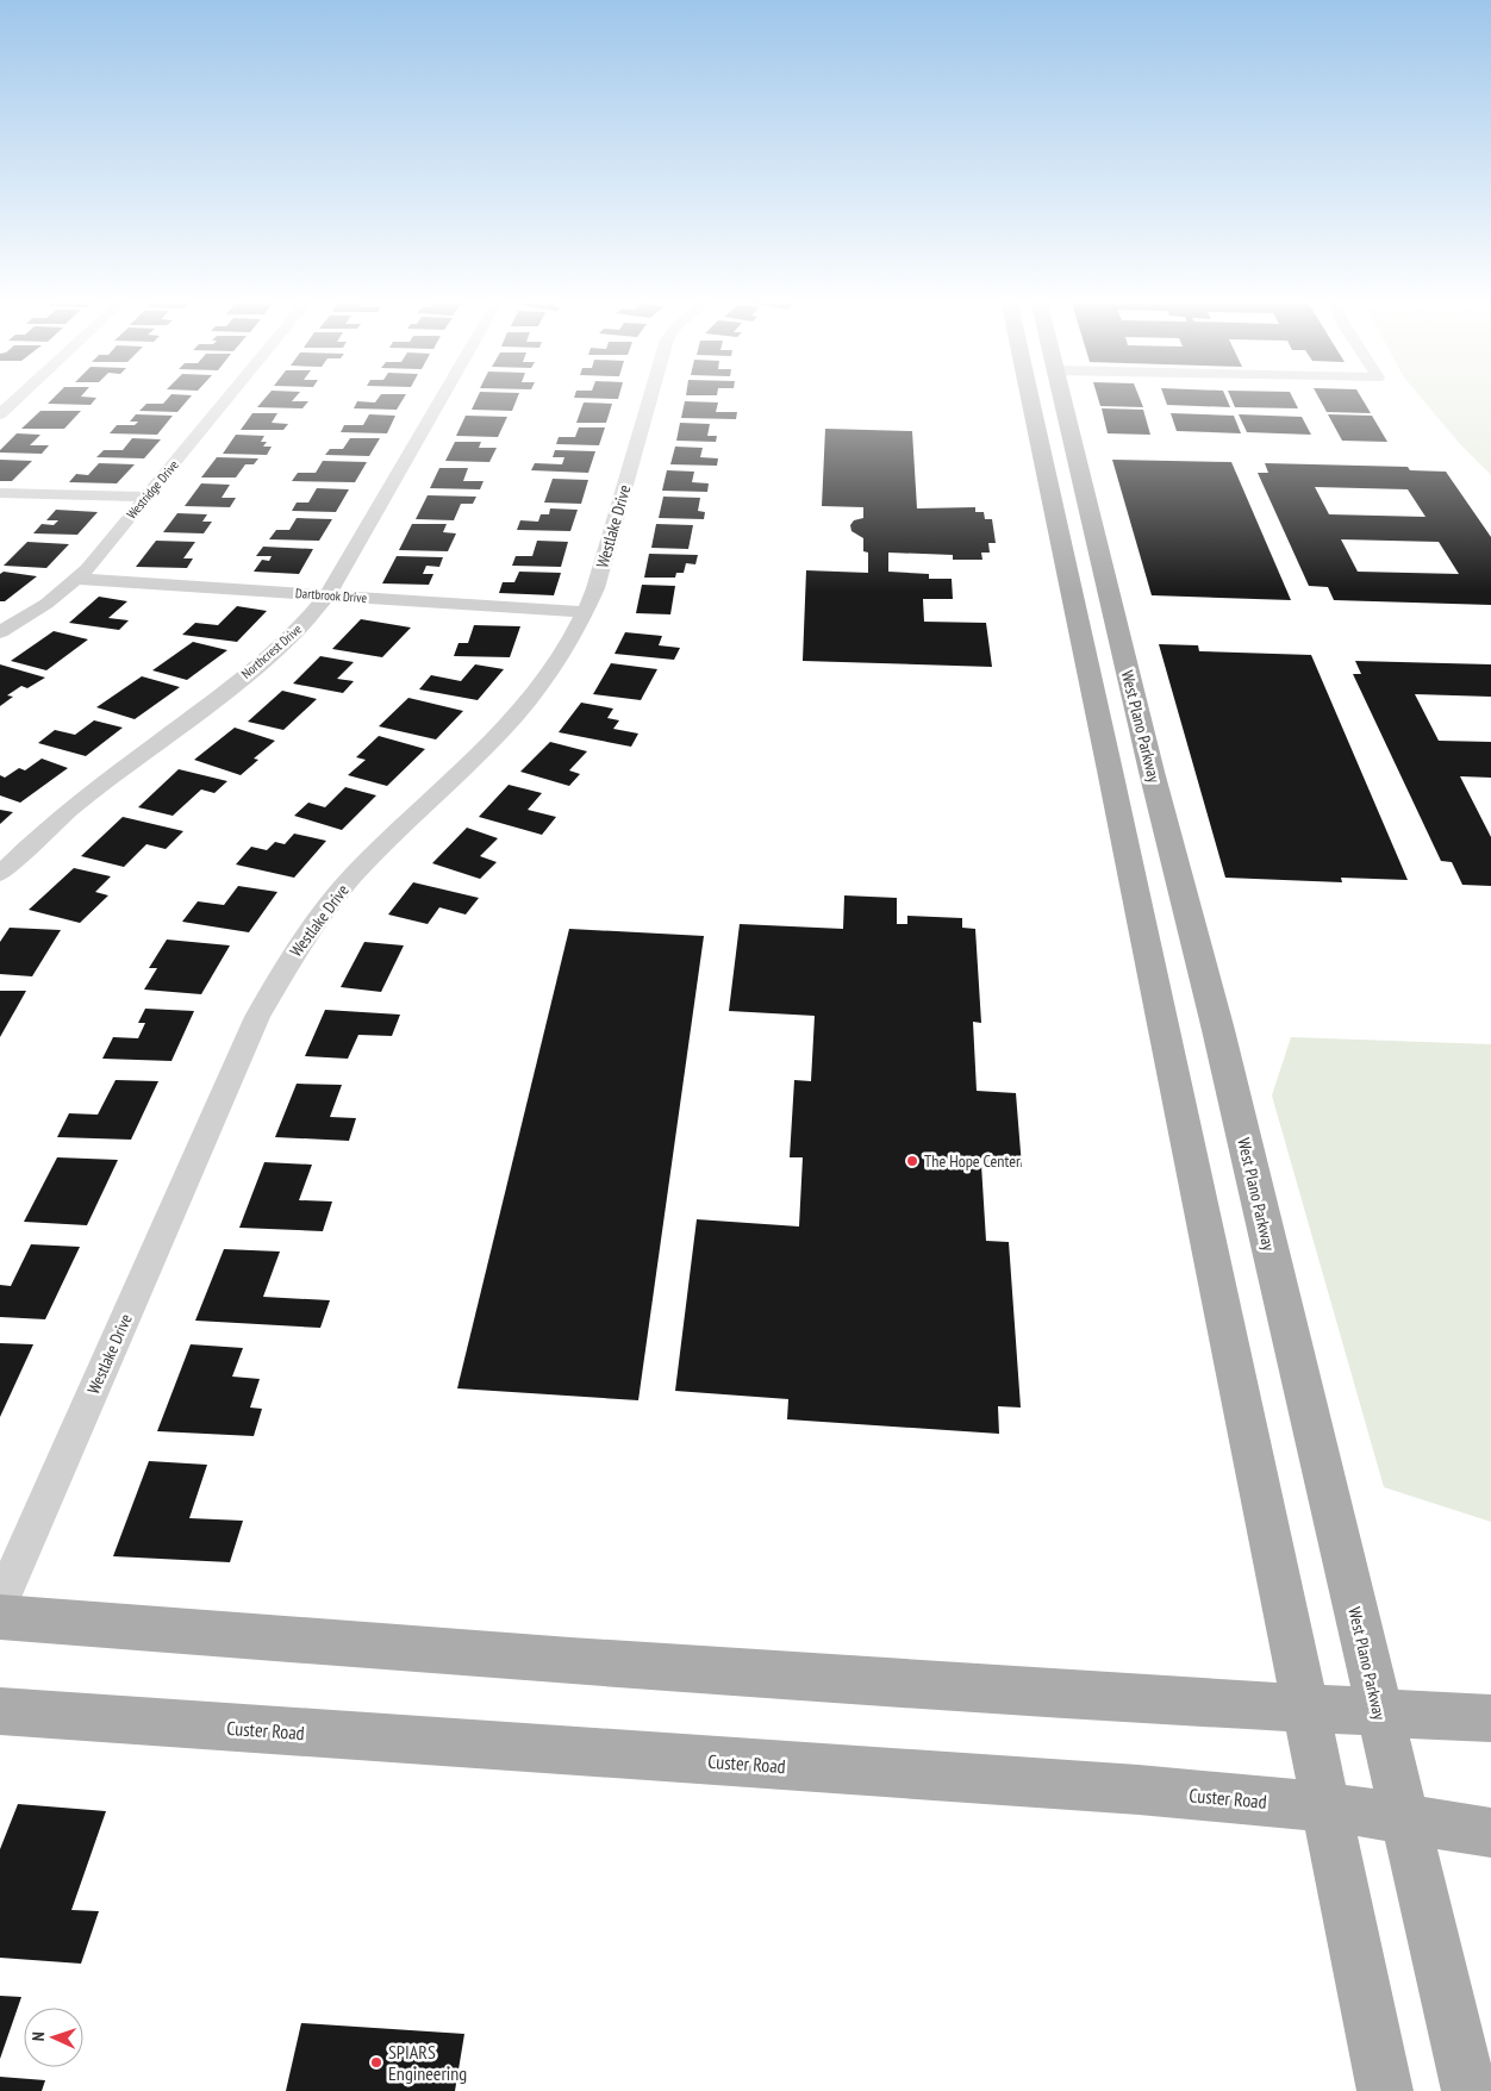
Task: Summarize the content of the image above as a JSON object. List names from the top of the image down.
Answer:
{
  "streets": {
    "main road": ["West Plano Parkway", "Custer Road"],
    "street": [
      "Westridge Drive",
      "Westlake Drive",
      "Dartbrook Drive",
      "Northcrest Drive"
    ]
  },
  "crossings": [
    ["Westridge Drive", "Dartbrook Drive"],
    ["Westlake Drive", "Dartbrook Drive"],
    ["Dartbrook Drive", "Northcrest Drive"],
    ["West Plano Parkway", "Custer Road"]
  ],
  "places": ["The Hope Center", "SPIARS Engineering"],
  "north": "left"
}
